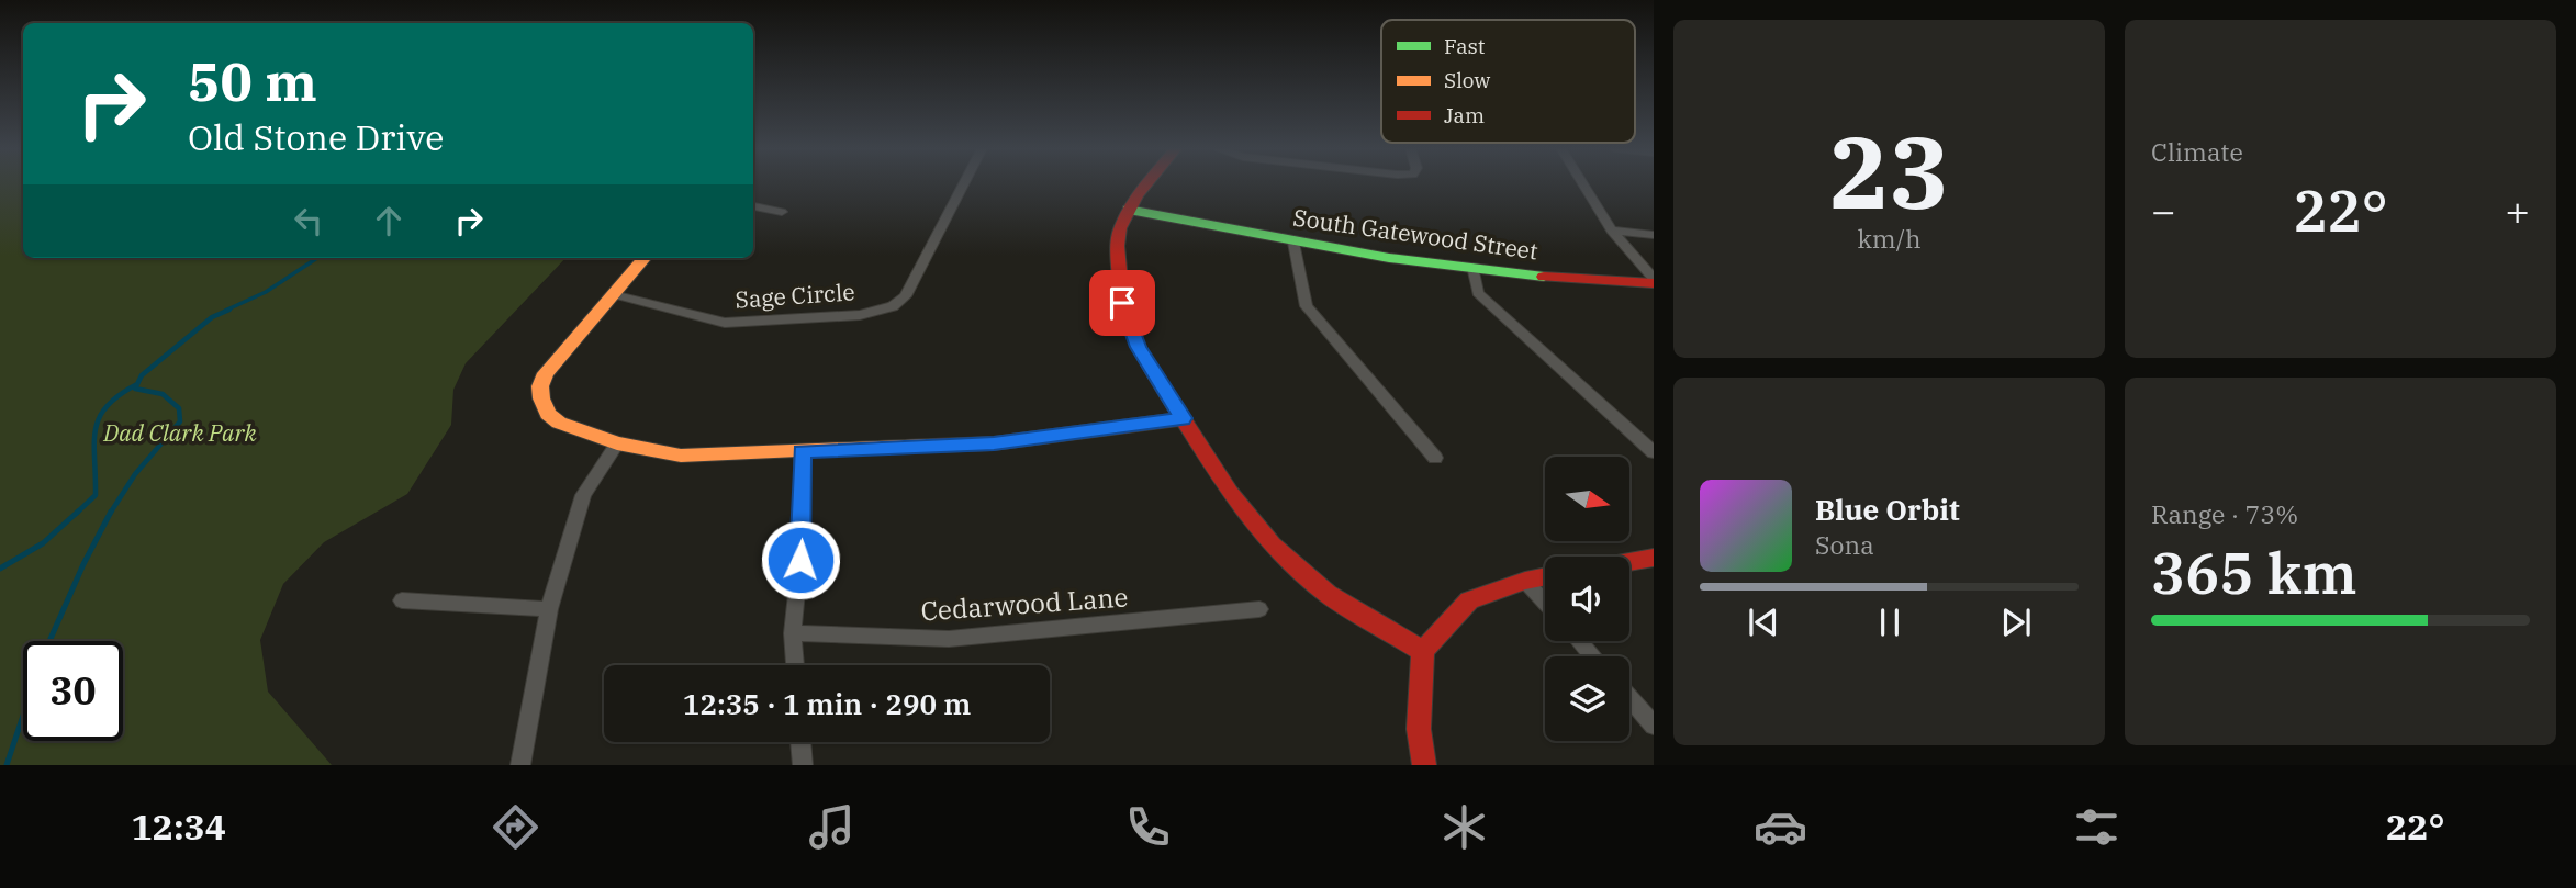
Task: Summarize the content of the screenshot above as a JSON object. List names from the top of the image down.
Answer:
{
  "streets": {
    "street": ["South Gatewood Street", "Sage Circle", "Cedarwood Lane"]
  },
  "parks": ["Dad Clark Park"],
  "legend": ["Fast", "Slow", "Jam"],
  "north": "right",
  "page": {
    "tile": [
      ["23", "km/h"],
      "Climate",
      ["Range · 73%", "365 km"]
    ],
    "turn": ["50 m", "Old Stone Drive"],
    "heat": ["−", "22°", "+"],
    "song": ["Blue Orbit", "Sona"],
    "limit": "30",
    "trip": "12:35 · 1 min · 290 m",
    "tabs": ["12:34", "22°"]
  }
}
